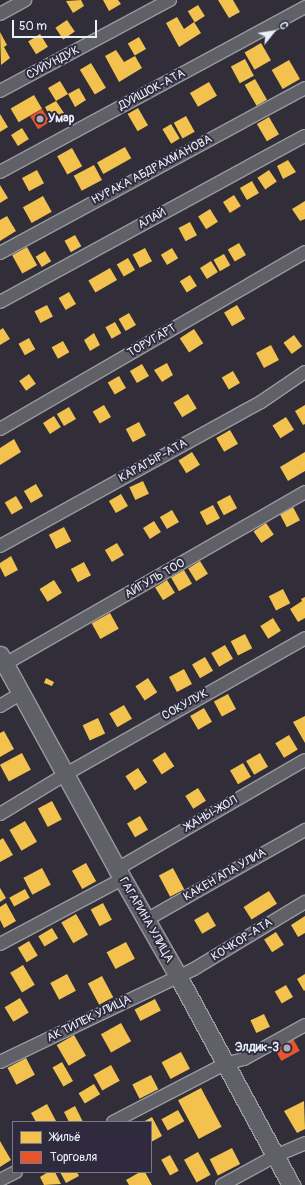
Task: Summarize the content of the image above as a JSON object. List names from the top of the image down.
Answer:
{
  "streets": {
    "main road": ["ГАГАРИНА УЛИЦА"],
    "street": [
      "СУЙУНДУК",
      "ДУЙШОК-АТА",
      "НУРАКА АБДРАХМАНОВА",
      "АЛАЙ",
      "ТОРУГАРТ",
      "КАРАГЫР-АТА",
      "АЙГУЛЬ ТОО",
      "СОКУЛУК",
      "ЖАНЫ-ЖОЛ",
      "КАКЕН АПА УЛИА",
      "КОЧКОР-АТА",
      "АК ТИЛЕК УЛИЦА"
    ]
  },
  "crossings": [
    ["АЙГУЛЬ ТОО", "ГАГАРИНА УЛИЦА"],
    ["СОКУЛУК", "ГАГАРИНА УЛИЦА"],
    ["ЖАНЫ-ЖОЛ", "ГАГАРИНА УЛИЦА"],
    ["КАКЕН АПА УЛИА", "ГАГАРИНА УЛИЦА"],
    ["ГАГАРИНА УЛИЦА", "КОЧКОР-АТА"],
    ["ГАГАРИНА УЛИЦА", "АК ТИЛЕК УЛИЦА"],
    ["КОЧКОР-АТА", "АК ТИЛЕК УЛИЦА"]
  ],
  "places": ["Умар", "Элдик-3"],
  "legend": ["Жильё", "Торговля"],
  "scale_bar": "50 m",
  "north": "top right"
}
